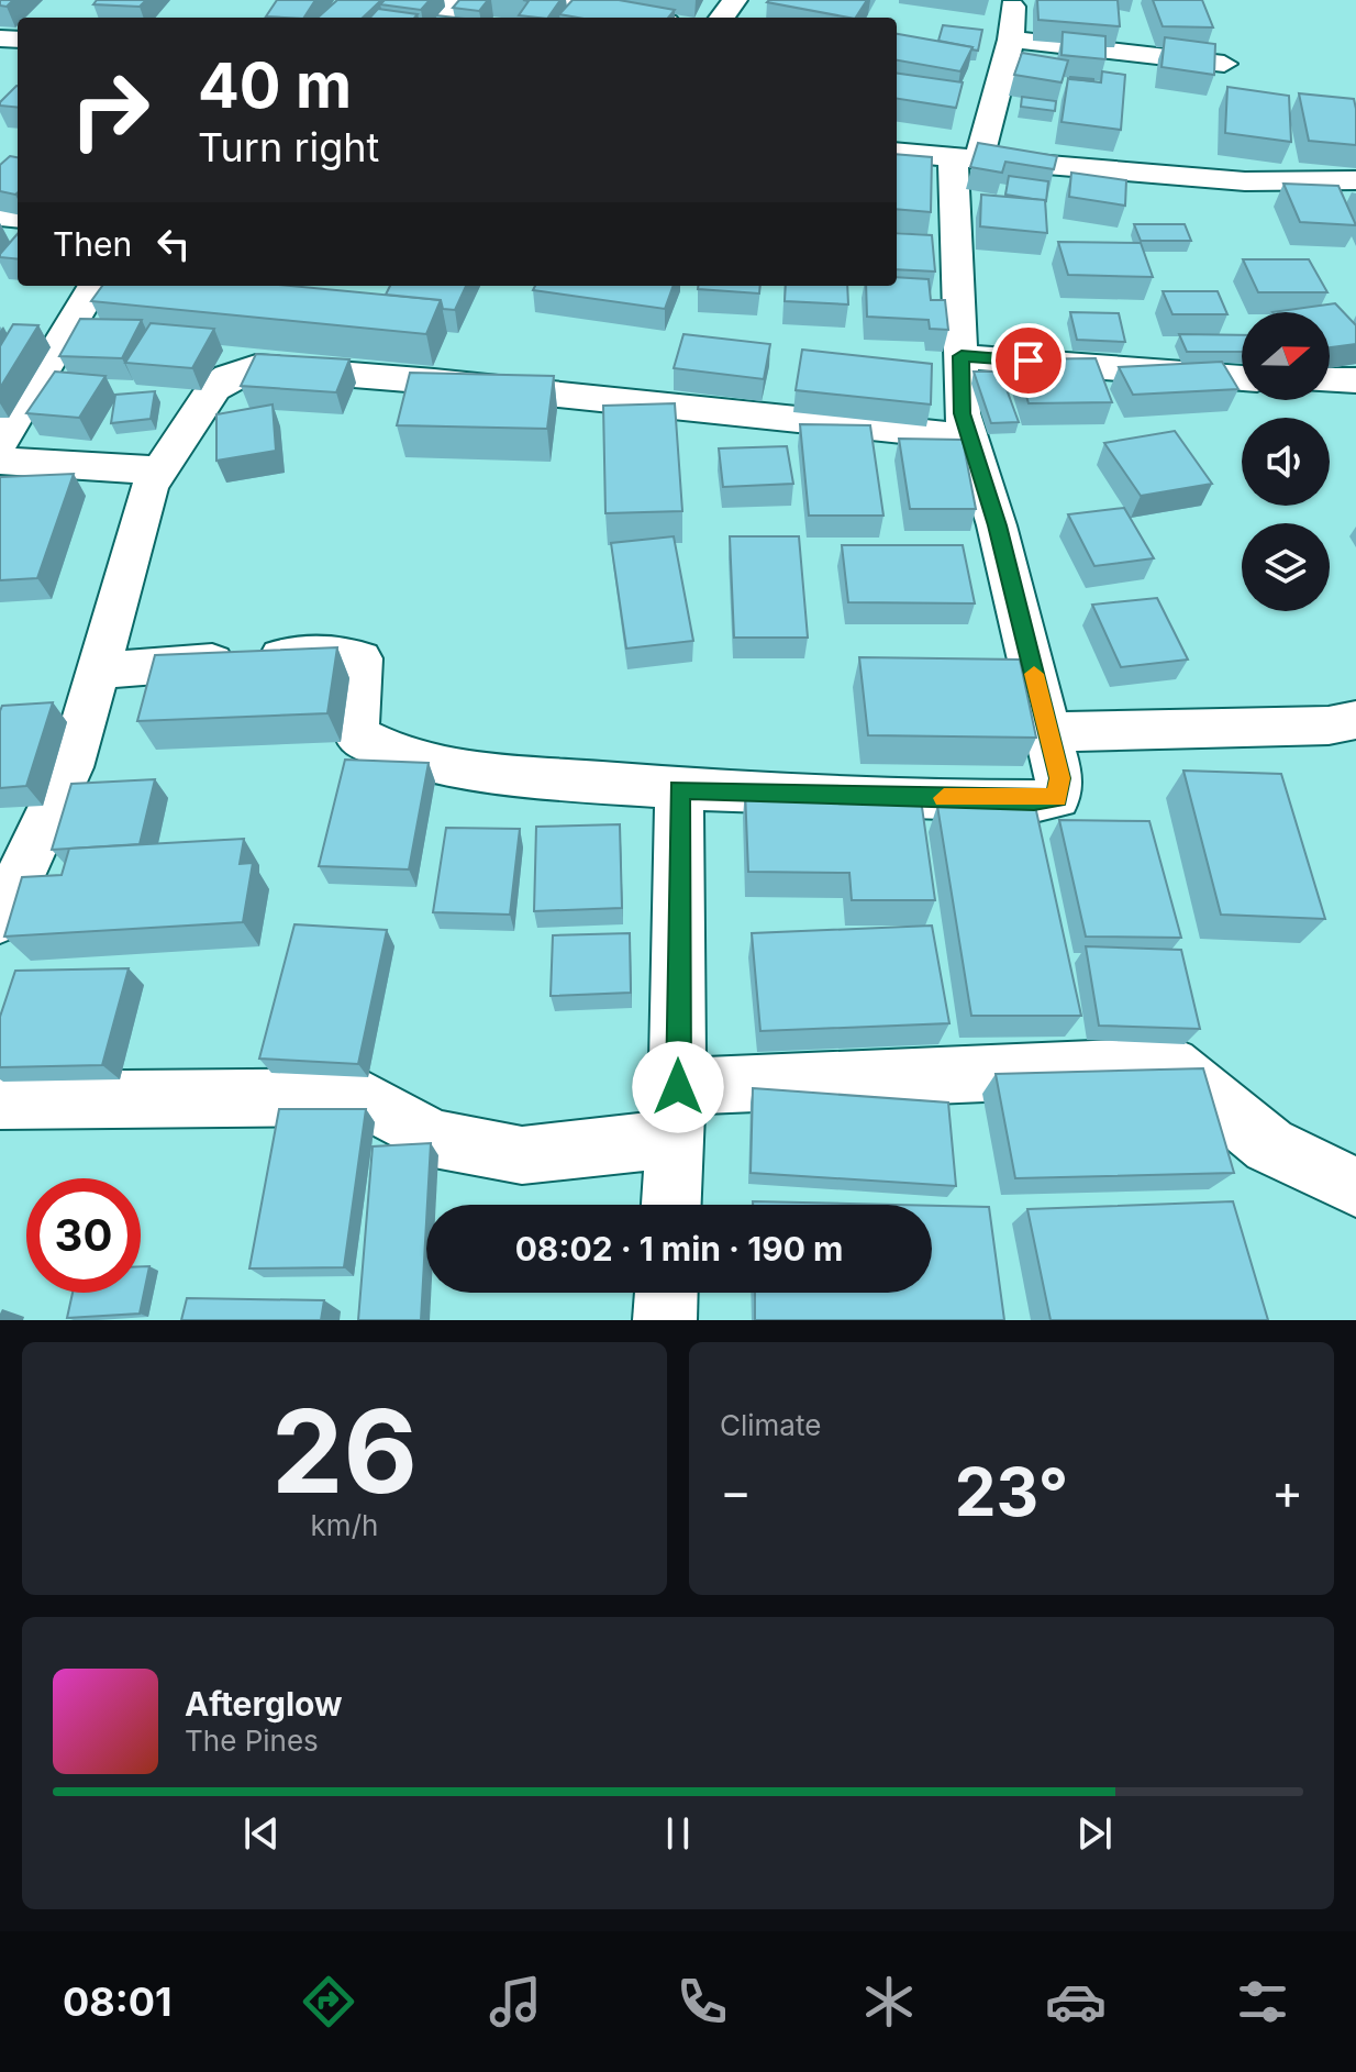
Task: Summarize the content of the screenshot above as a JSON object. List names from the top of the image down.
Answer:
{
  "north": "right",
  "page": {
    "turn": ["40 m", "Turn right"],
    "then": "Then",
    "limit": "30",
    "trip": "08:02 · 1 min · 190 m",
    "tile": [
      ["26", "km/h"],
      "Climate"
    ],
    "heat": ["−", "23°", "+"],
    "song": ["Afterglow", "The Pines"],
    "tabs": "08:01"
  }
}
